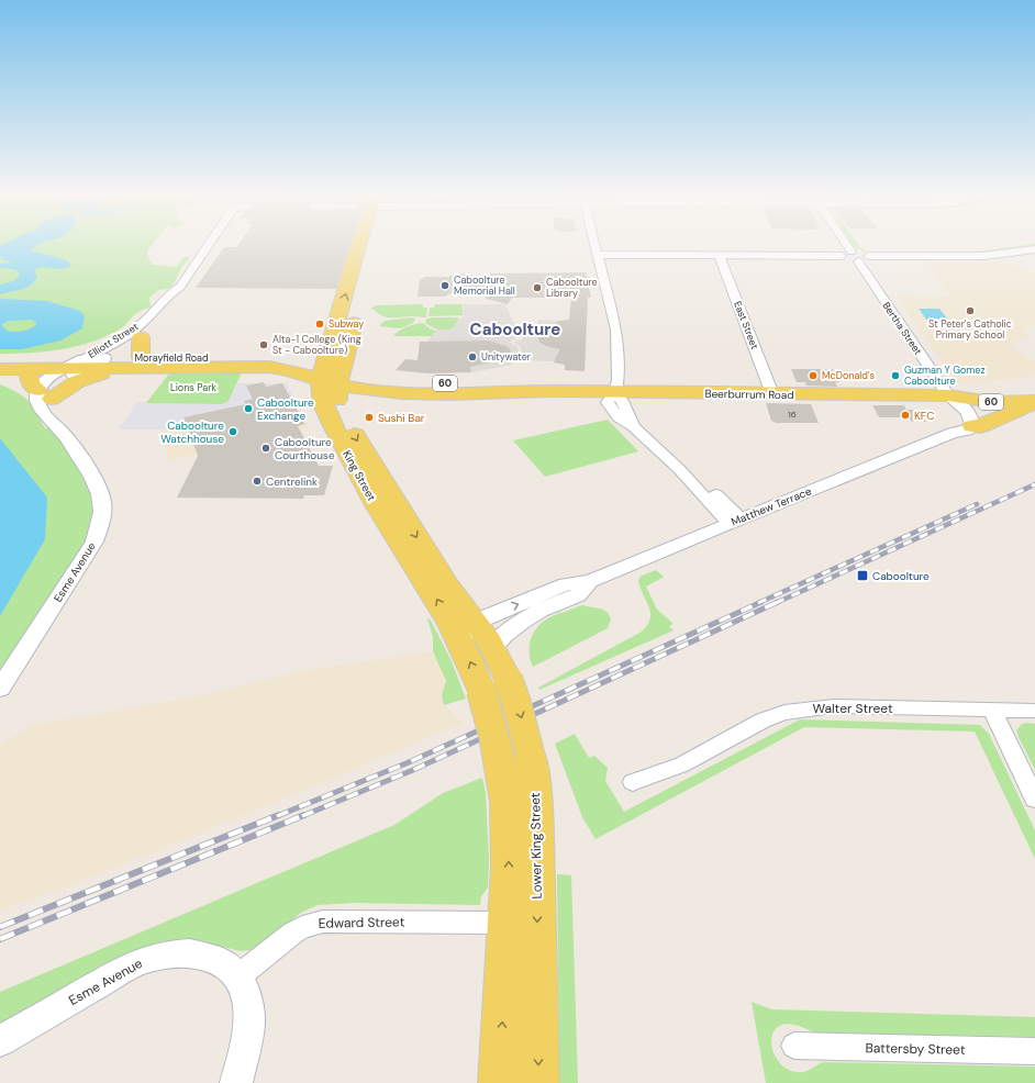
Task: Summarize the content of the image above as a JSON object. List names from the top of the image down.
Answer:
{
  "streets": {
    "main road": [
      "Morayfield Road",
      "60",
      "Beerburrum Road",
      "King Street",
      "Lower King Street"
    ],
    "street": [
      "East Street",
      "Bertha Street",
      "Elliott Street",
      "Matthew Terrace",
      "Esme Avenue",
      "Walter Street",
      "Edward Street",
      "Battersby Street"
    ]
  },
  "crossings": [
    ["East Street", "Beerburrum Road"],
    ["Bertha Street", "Beerburrum Road"],
    ["Elliott Street", "Morayfield Road"],
    ["Morayfield Road", "Beerburrum Road"],
    ["Morayfield Road", "King Street"],
    ["Beerburrum Road", "King Street"],
    ["King Street", "Matthew Terrace"],
    ["King Street", "Lower King Street"],
    ["Matthew Terrace", "Lower King Street"],
    ["Esme Avenue", "Edward Street"],
    ["Lower King Street", "Edward Street"]
  ],
  "districts": ["Caboolture"],
  "parks": ["Lions Park"],
  "places": {
    "other": [
      "Caboolture Memorial Hall",
      "Caboolture Library",
      "St Peter's Catholic Primary School",
      "Subway",
      "Alta-1 College (King St - Caboolture)",
      "Unitywater",
      "McDonald's",
      "Guzman Y Gomez Caboolture",
      "Caboolture Exchange",
      "KFC",
      "Sushi Bar",
      "Caboolture Watchhouse",
      "Caboolture Courthouse",
      "Centrelink"
    ],
    "transit": ["Caboolture"]
  },
  "house_numbers": ["16"]
}
